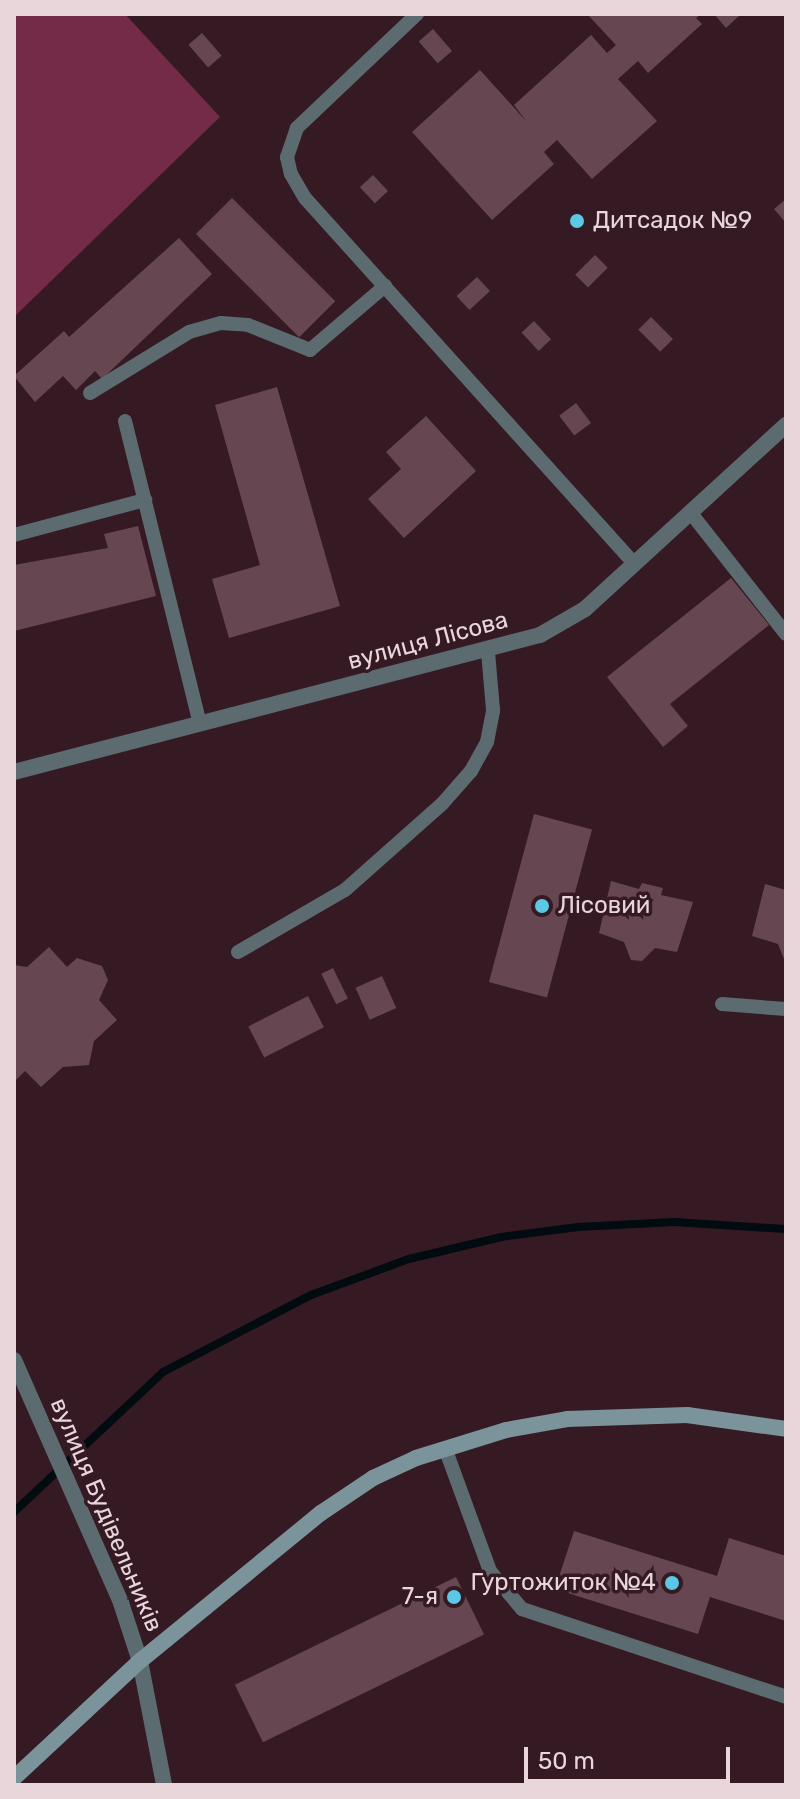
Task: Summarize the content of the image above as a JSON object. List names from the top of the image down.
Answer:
{
  "streets": {
    "street": ["вулиця Лісова", "вулиця Будівельників"]
  },
  "places": [
    "Дитсадок №9",
    "Лісовий",
    "Гуртожиток №4",
    "7-я"
  ],
  "scale_bar": "50 m"
}
